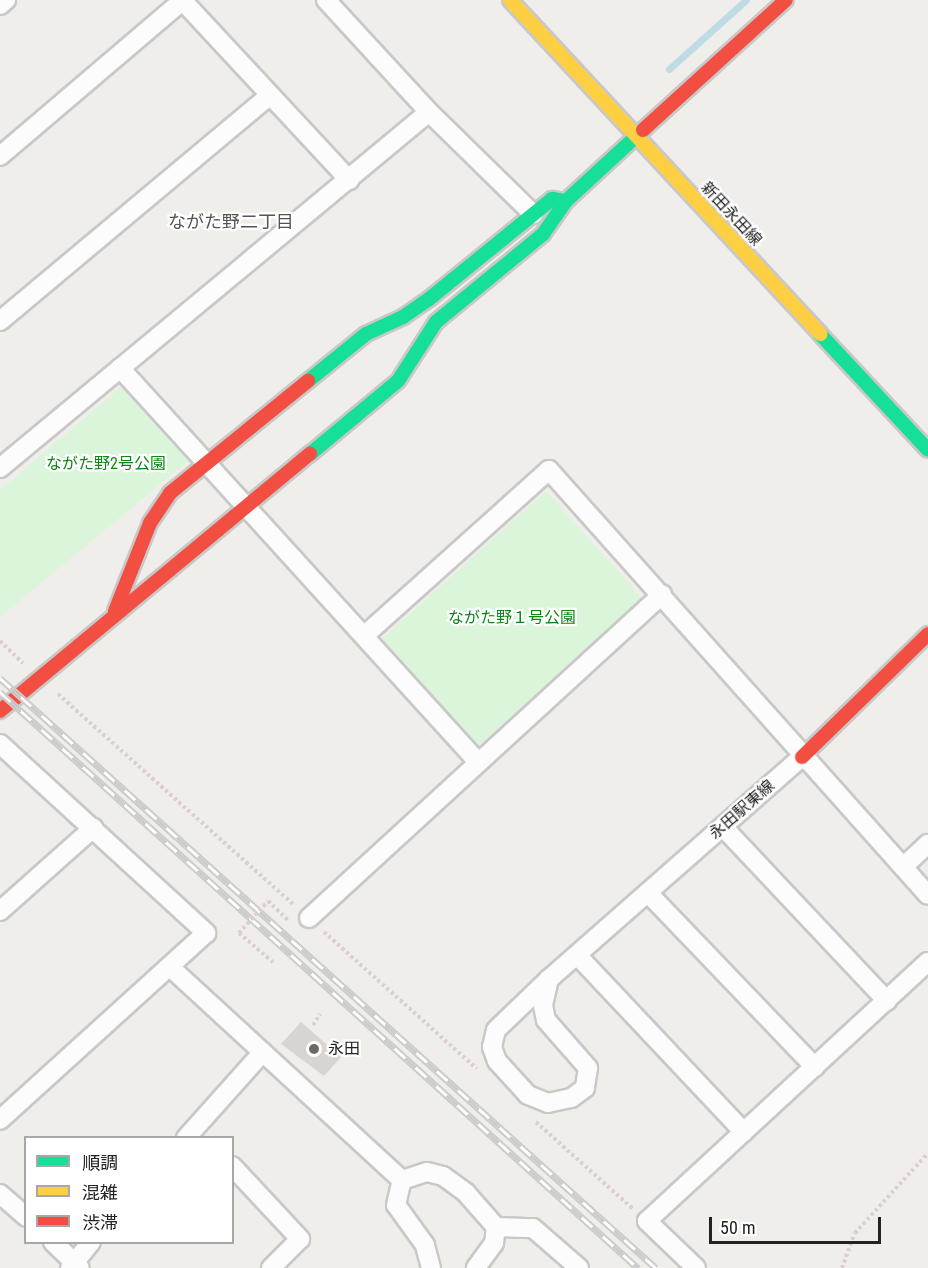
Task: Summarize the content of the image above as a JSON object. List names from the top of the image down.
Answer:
{
  "streets": {
    "street": ["新田永田線", "永田駅東線"]
  },
  "districts": ["ながた野二丁目"],
  "parks": ["ながた野2号公園", "ながた野１号公園"],
  "places": ["永田"],
  "legend": ["順調", "混雑", "渋滞"],
  "scale_bar": "50 m"
}
